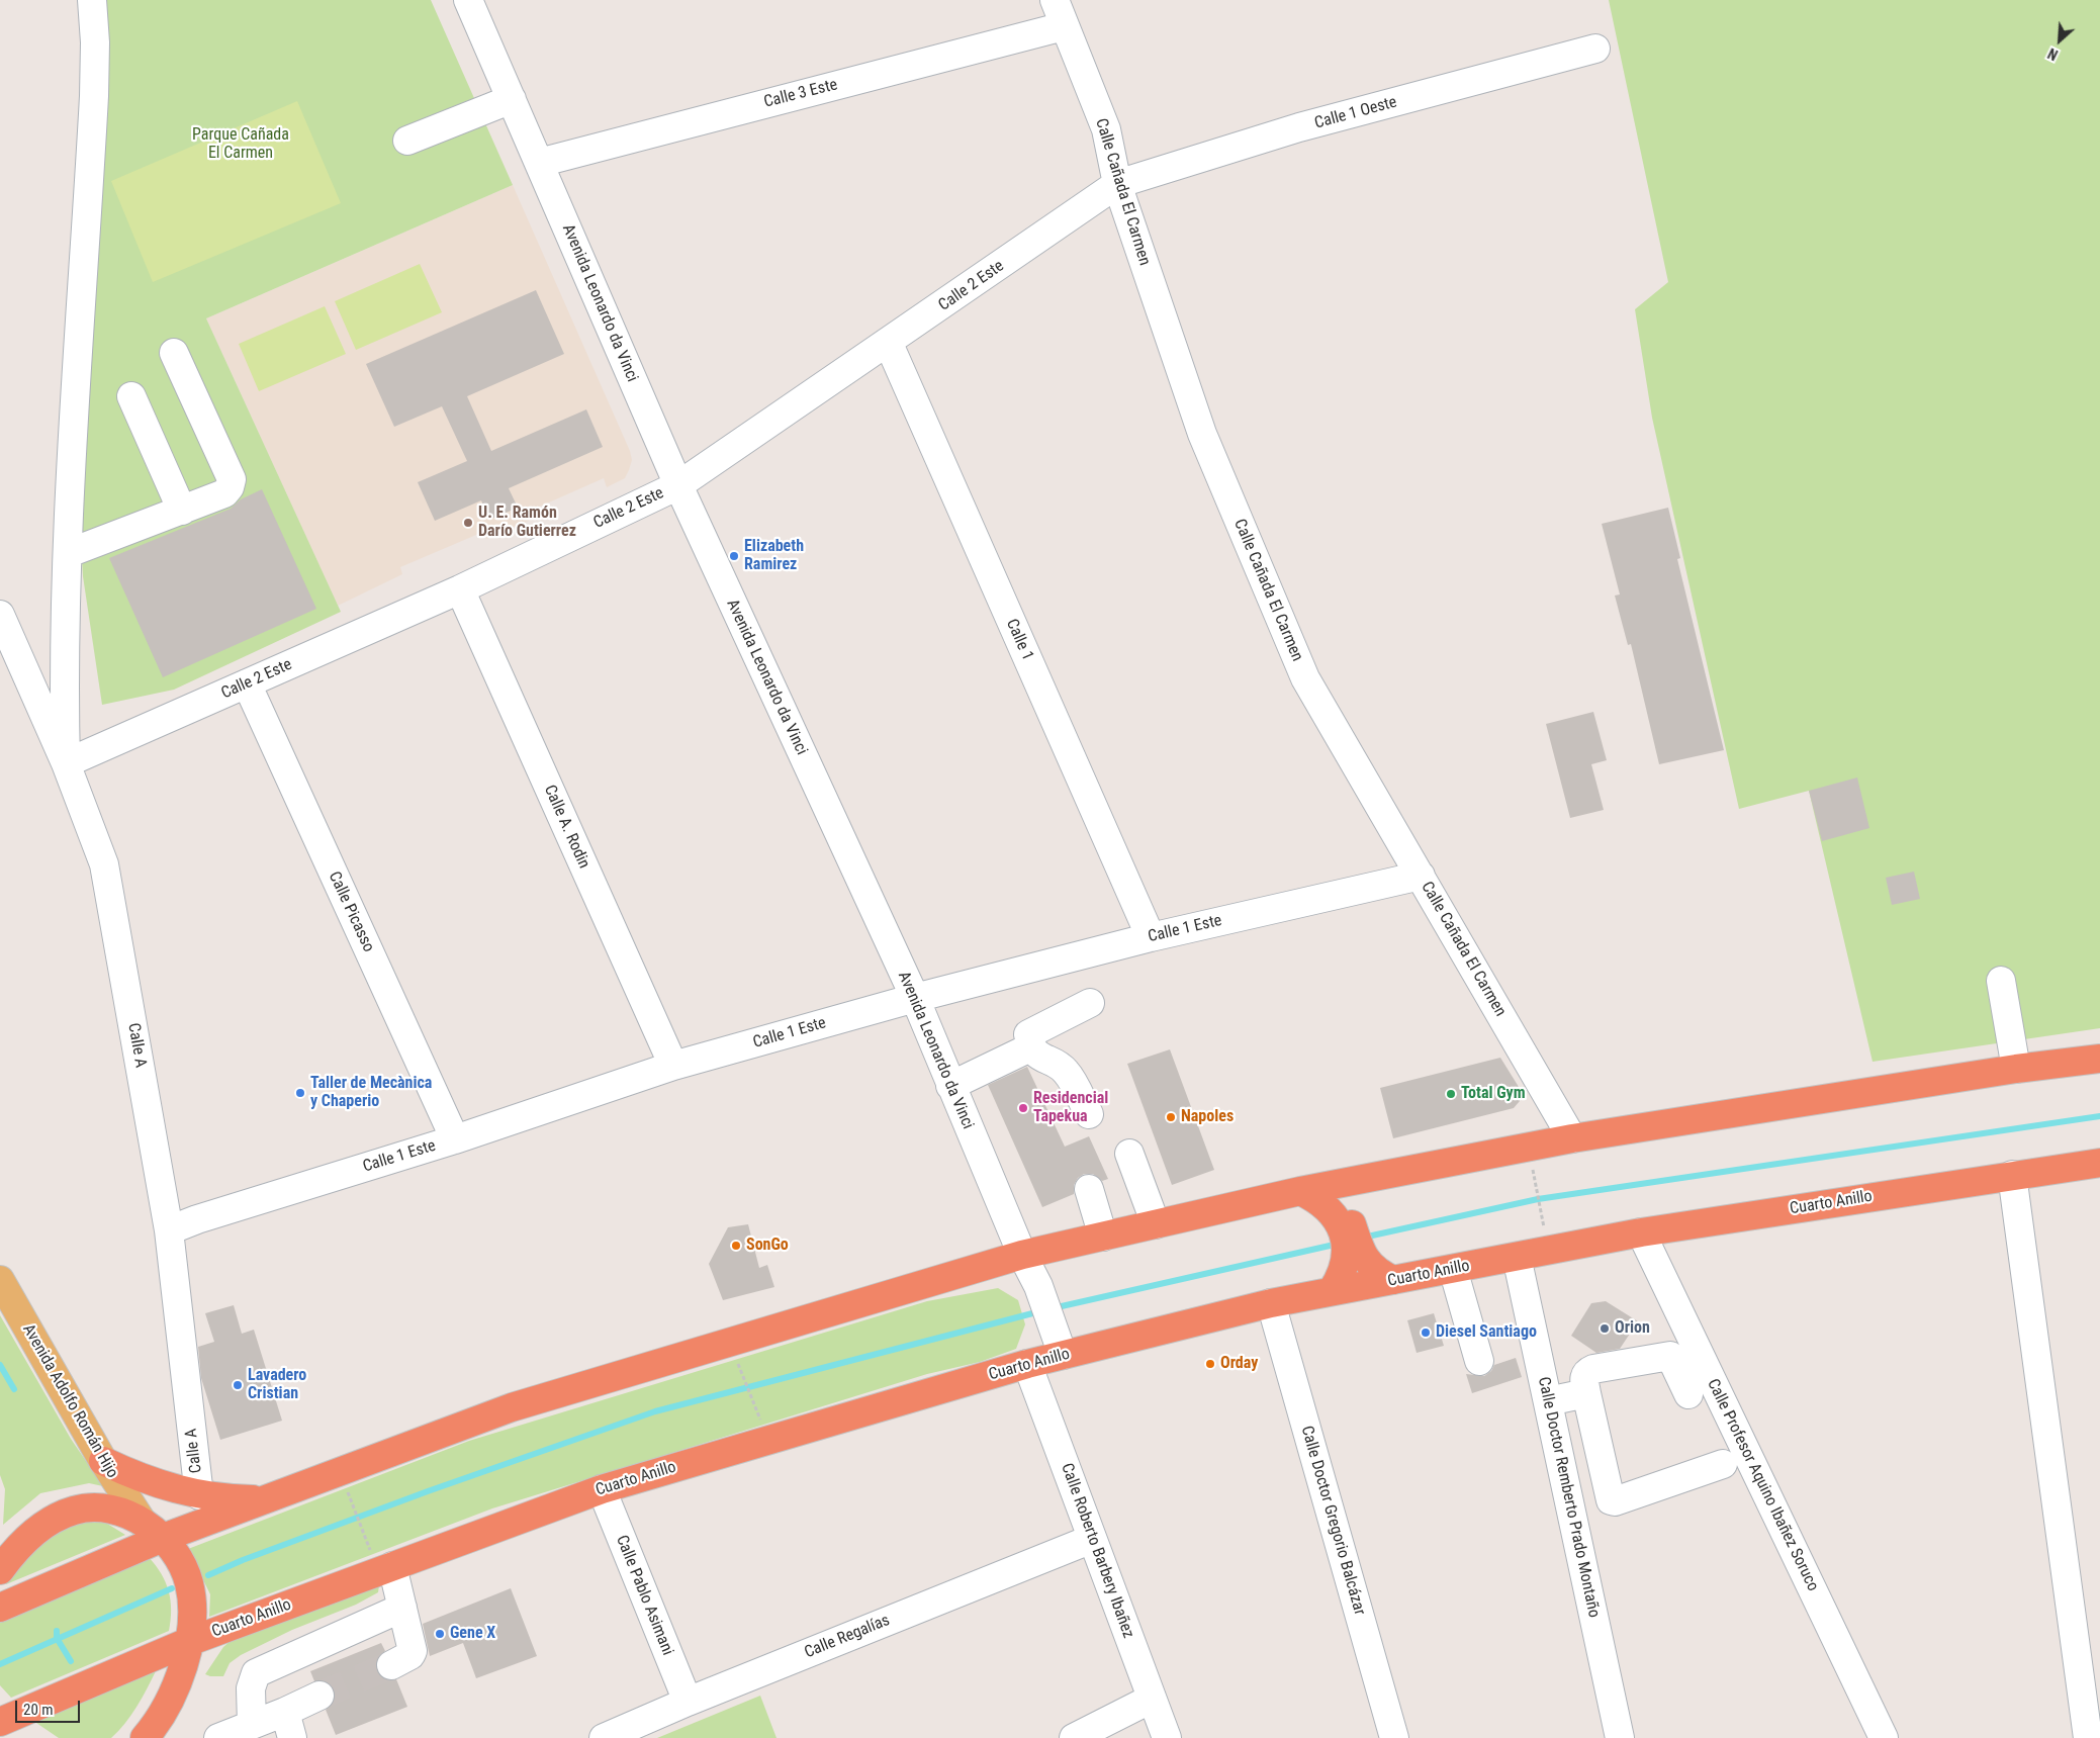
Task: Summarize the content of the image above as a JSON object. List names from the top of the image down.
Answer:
{
  "streets": {
    "highway": ["Cuarto Anillo"],
    "main road": ["Avenida Adolfo Román Hijo"],
    "street": [
      "Calle 3 Este",
      "Calle 1 Oeste",
      "Calle Cañada El Carmen",
      "Calle 2 Este",
      "Avenida Leonardo da Vinci",
      "Calle 1",
      "Calle A. Rodin",
      "Calle Picasso",
      "Calle 1 Este",
      "Calle A",
      "Calle Profesor Aquino Ibañez Soruco",
      "Calle Doctor Remberto Prado Montaño",
      "Calle Doctor Gregorio Balcázar",
      "Calle Roberto Barbery Ibañez",
      "Calle Pablo Asimani",
      "Calle Regalías"
    ]
  },
  "crossings": [
    ["Calle 3 Este", "Calle Cañada El Carmen"],
    ["Calle 3 Este", "Avenida Leonardo da Vinci"],
    ["Calle 1 Oeste", "Calle Cañada El Carmen"],
    ["Calle 1 Oeste", "Calle 2 Este"],
    ["Calle Cañada El Carmen", "Calle 2 Este"],
    ["Calle Cañada El Carmen", "Calle 1 Este"],
    ["Calle 2 Este", "Avenida Leonardo da Vinci"],
    ["Calle 2 Este", "Calle 1"],
    ["Calle 2 Este", "Calle A. Rodin"],
    ["Calle 2 Este", "Calle Picasso"],
    ["Calle 2 Este", "Calle A"],
    ["Avenida Leonardo da Vinci", "Calle 1 Este"],
    ["Avenida Leonardo da Vinci", "Cuarto Anillo"],
    ["Calle 1", "Calle 1 Este"],
    ["Calle A. Rodin", "Calle 1 Este"],
    ["Calle Picasso", "Calle 1 Este"],
    ["Calle 1 Este", "Calle A"],
    ["Cuarto Anillo", "Calle Profesor Aquino Ibañez Soruco"],
    ["Cuarto Anillo", "Calle Doctor Remberto Prado Montaño"],
    ["Cuarto Anillo", "Calle Doctor Gregorio Balcázar"],
    ["Cuarto Anillo", "Calle Roberto Barbery Ibañez"],
    ["Cuarto Anillo", "Calle Pablo Asimani"],
    ["Calle Roberto Barbery Ibañez", "Calle Regalías"],
    ["Calle Pablo Asimani", "Calle Regalías"]
  ],
  "parks": ["Parque Cañada El Carmen"],
  "places": [
    "U. E. Ramón Darío Gutierrez",
    "Elizabeth Ramirez",
    "Taller de Mecànica y Chaperio",
    "Total Gym",
    "Residencial Tapekua",
    "Napoles",
    "SonGo",
    "Orion",
    "Diesel Santiago",
    "Orday",
    "Lavadero Cristian",
    "Gene X"
  ],
  "scale_bar": "20 m",
  "north": "bottom left"
}
